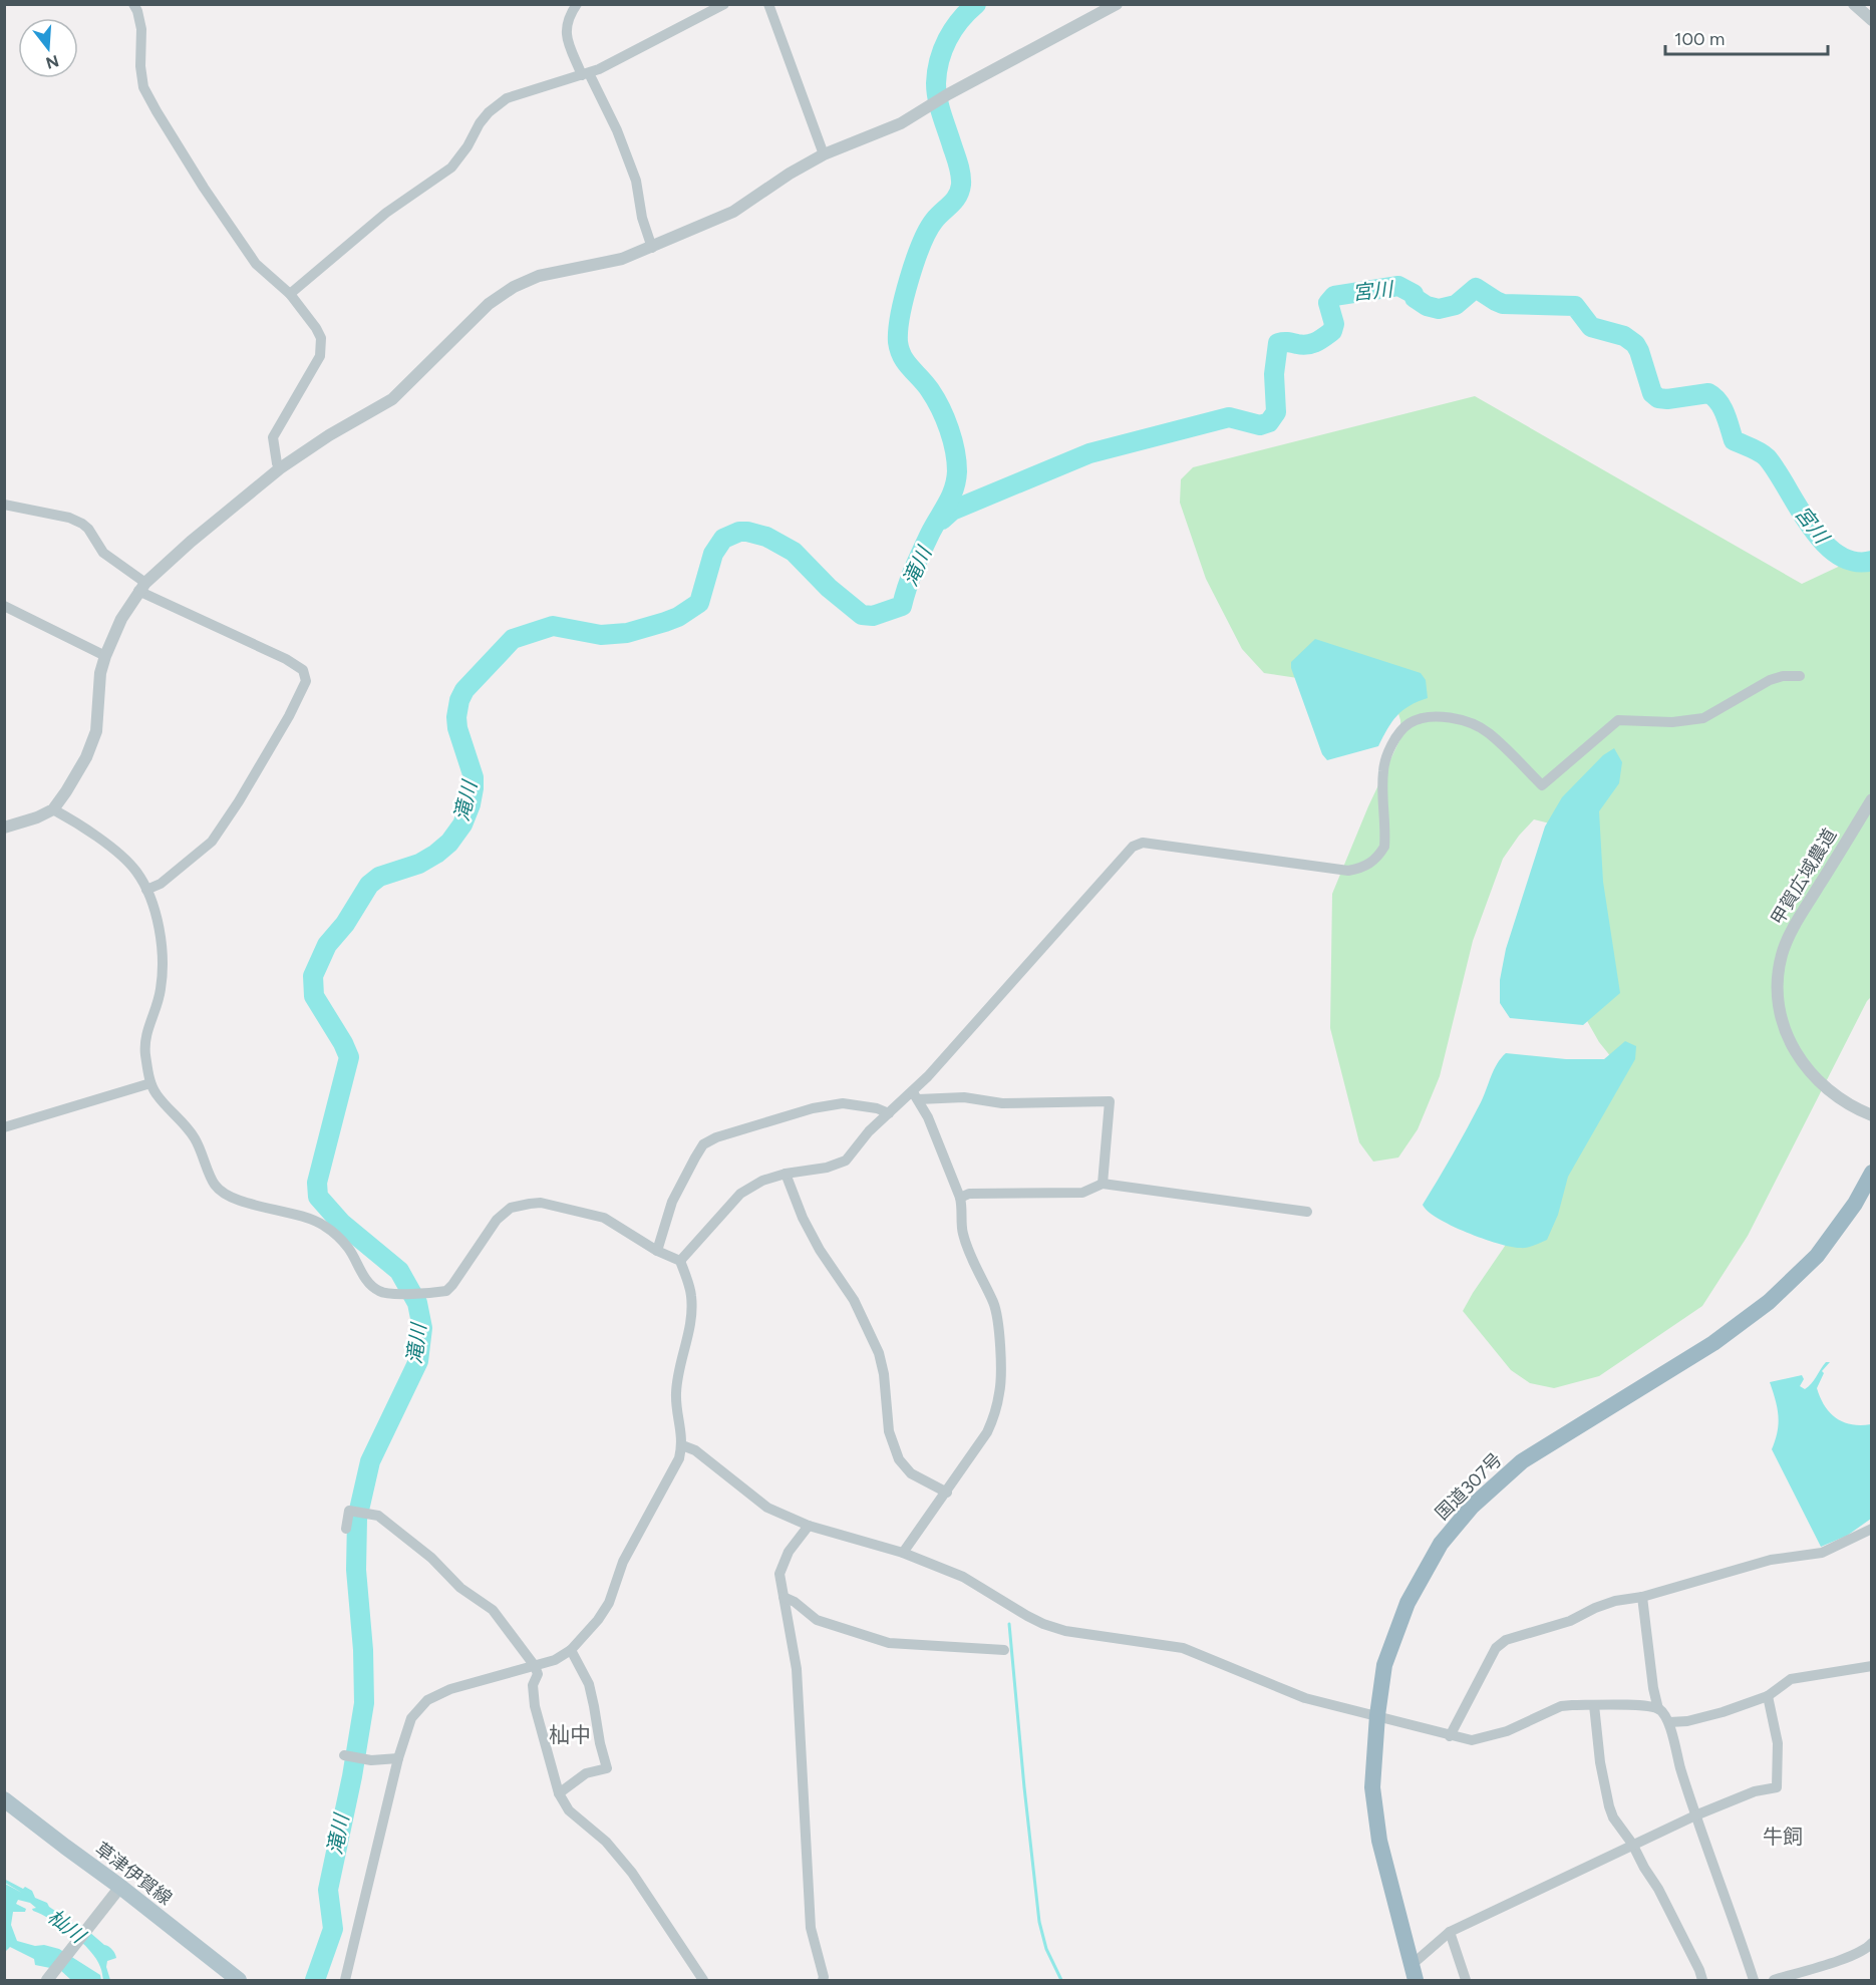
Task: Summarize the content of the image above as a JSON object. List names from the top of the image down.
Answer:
{
  "streets": {
    "highway": ["国道307号"],
    "main road": ["草津伊賀線"],
    "street": ["甲賀広域農道"]
  },
  "districts": ["杣中", "牛飼"],
  "water": ["宮川", "滝川", "杣川"],
  "scale_bar": "100 m",
  "north": "bottom"
}
